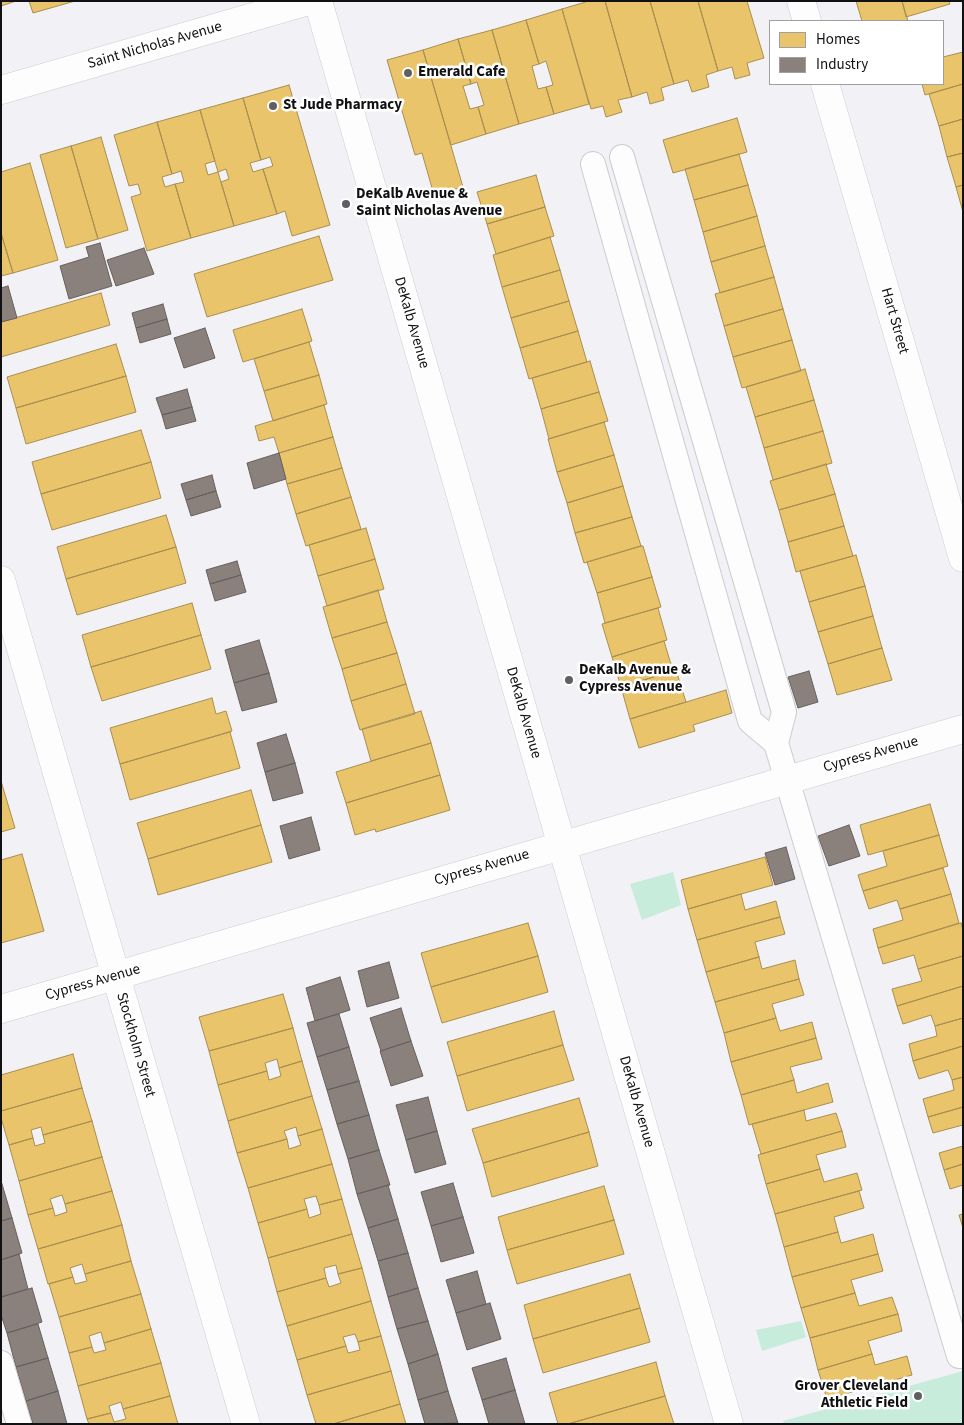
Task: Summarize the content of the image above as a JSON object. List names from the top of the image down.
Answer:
{
  "streets": {
    "street": [
      "Saint Nicholas Avenue",
      "Hart Street",
      "DeKalb Avenue",
      "Cypress Avenue",
      "Stockholm Street"
    ]
  },
  "crossings": [
    ["DeKalb Avenue", "Cypress Avenue"],
    ["Cypress Avenue", "Stockholm Street"]
  ],
  "places": [
    "Emerald Cafe",
    "St Jude Pharmacy",
    "DeKalb Avenue & Saint Nicholas Avenue",
    "DeKalb Avenue & Cypress Avenue",
    "Grover Cleveland Athletic Field"
  ],
  "legend": ["Homes", "Industry"]
}
